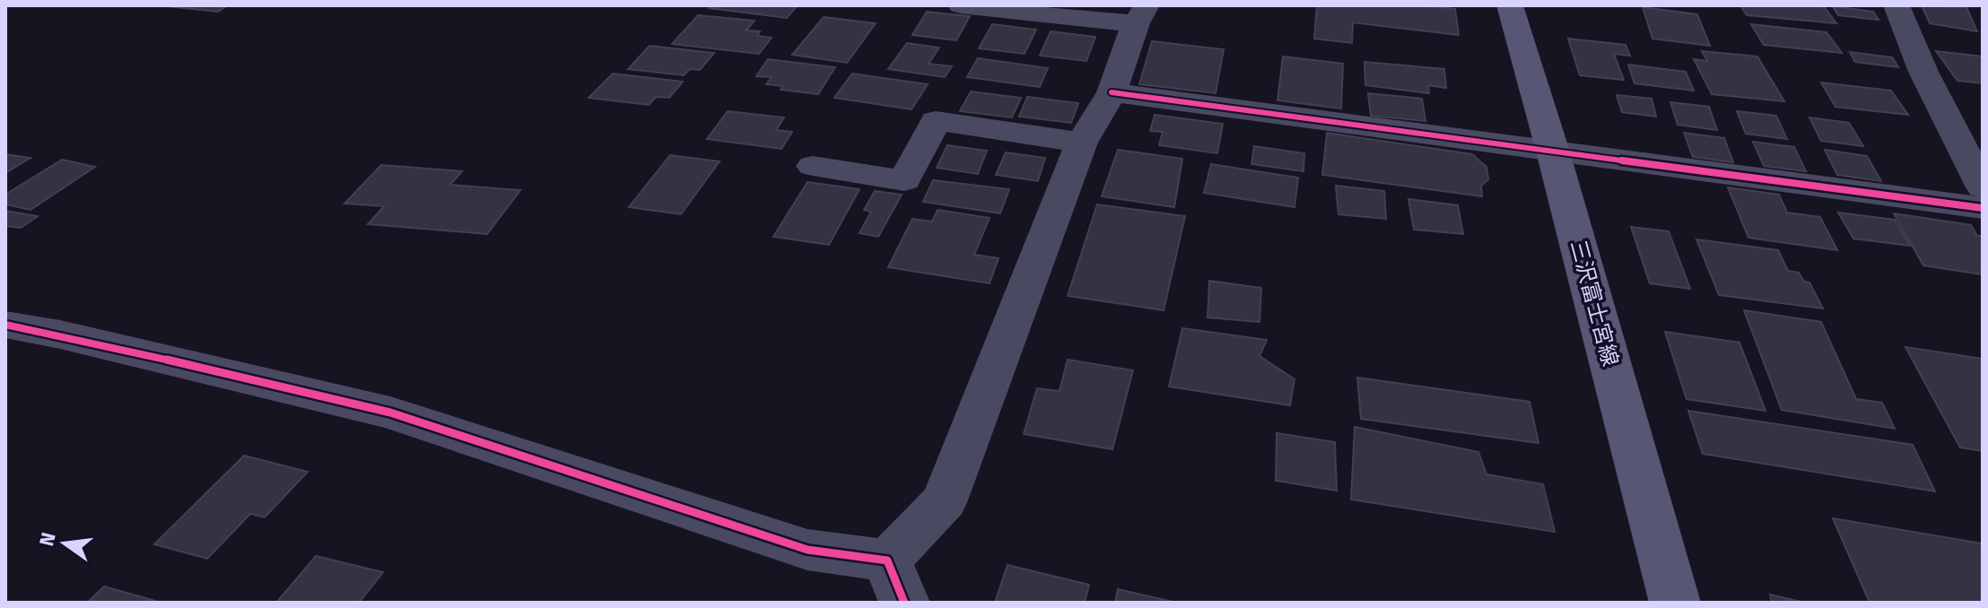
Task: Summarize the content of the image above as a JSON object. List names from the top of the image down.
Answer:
{
  "streets": {
    "main road": ["三沢富士宮線"]
  },
  "north": "left"
}
